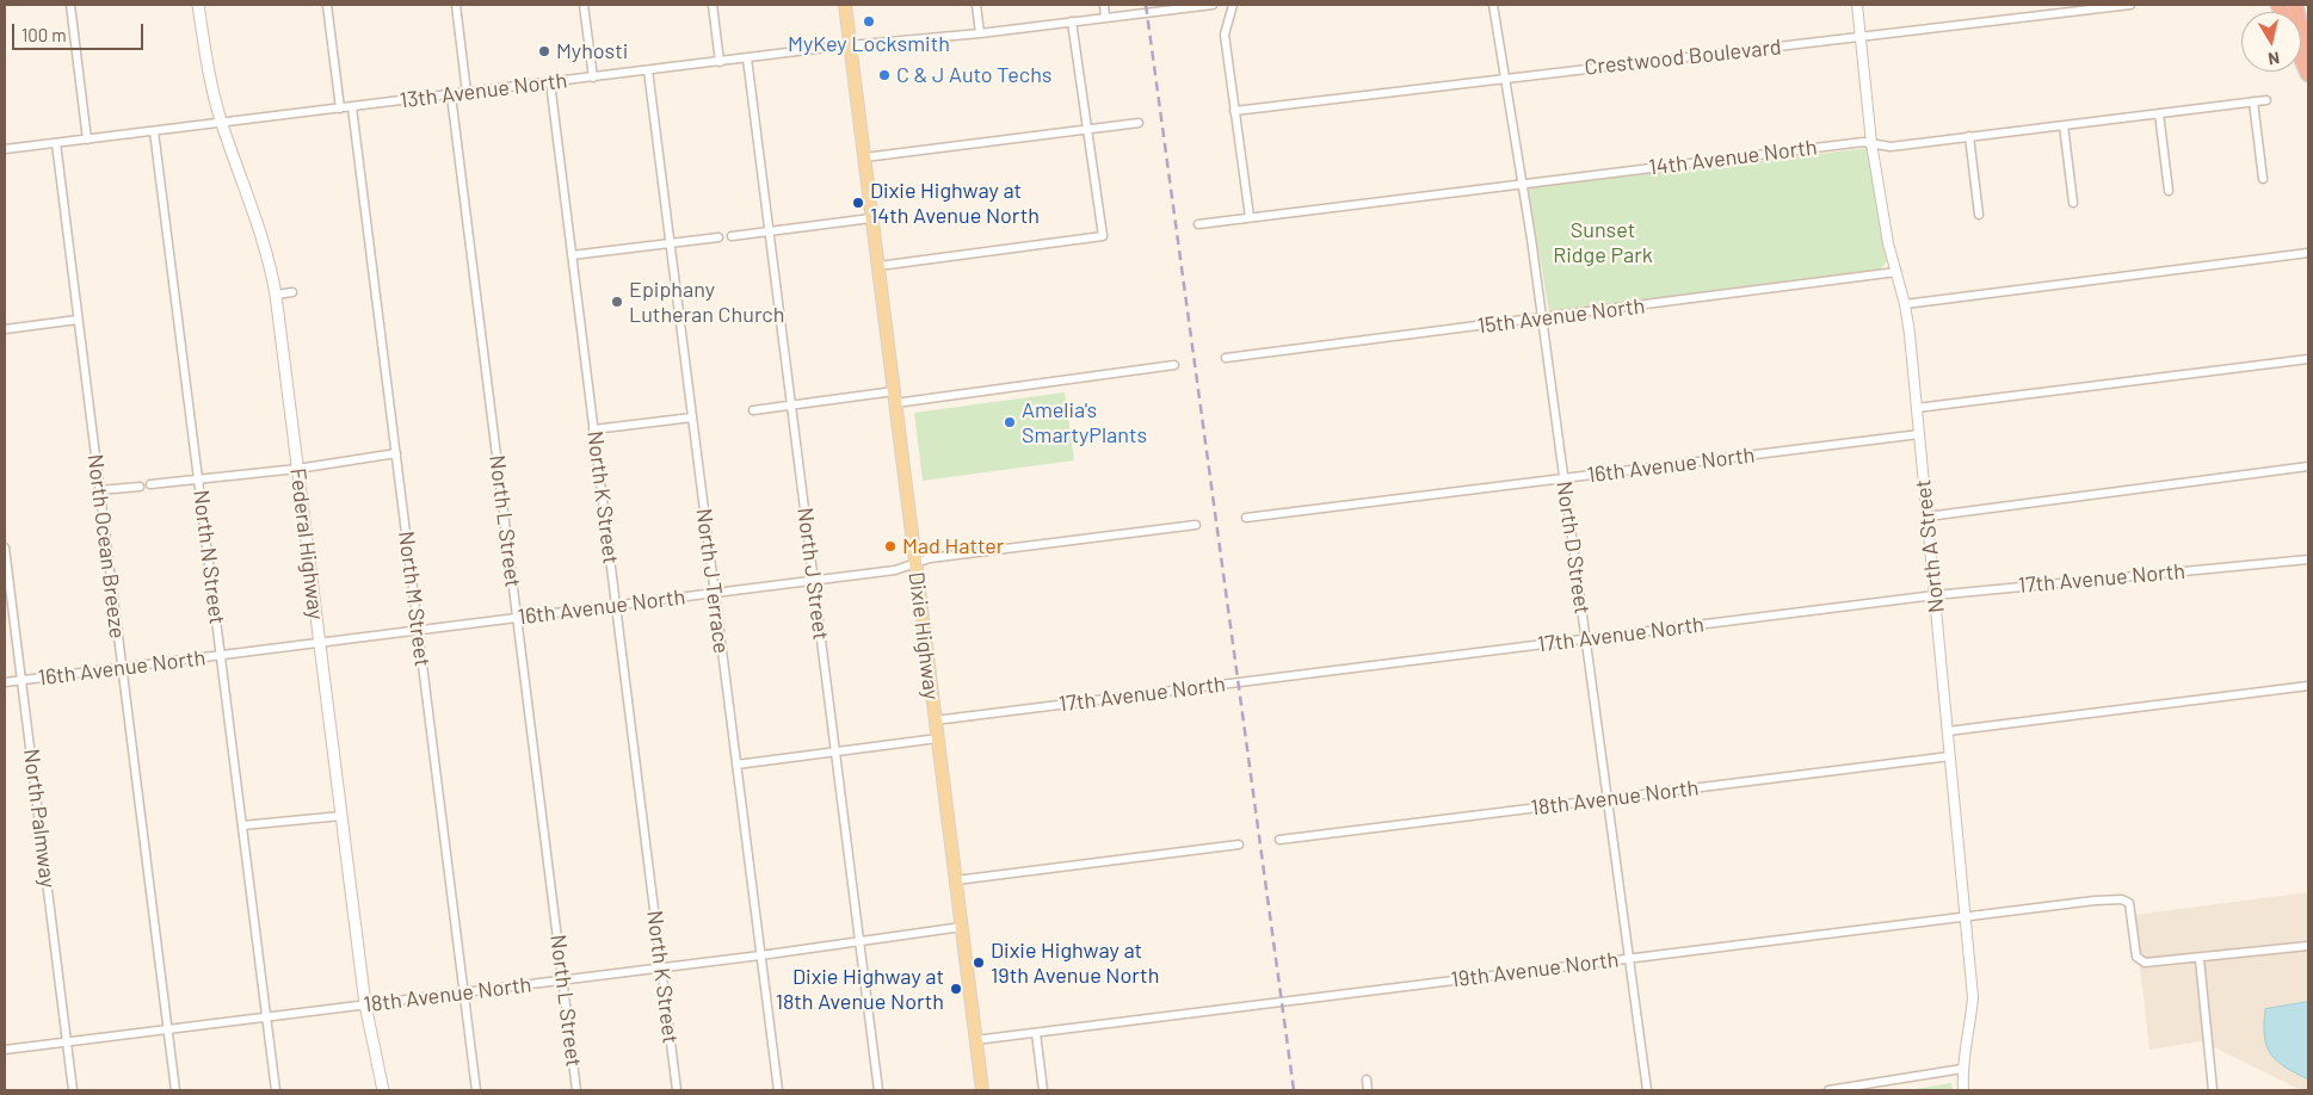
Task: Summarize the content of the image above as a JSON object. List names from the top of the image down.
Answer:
{
  "streets": {
    "main road": ["Federal Highway", "Dixie Highway"],
    "street": [
      "Crestwood Boulevard",
      "13th Avenue North",
      "14th Avenue North",
      "15th Avenue North",
      "16th Avenue North",
      "North K Street",
      "North L Street",
      "North Ocean Breeze",
      "North A Street",
      "North D Street",
      "North N Street",
      "North J Street",
      "17th Avenue North",
      "North J Terrace",
      "North M Street",
      "18th Avenue North",
      "North Palmway",
      "19th Avenue North"
    ]
  },
  "crossings": [
    ["Crestwood Boulevard", "North A Street"],
    ["Crestwood Boulevard", "North D Street"],
    ["13th Avenue North", "North K Street"],
    ["13th Avenue North", "North L Street"],
    ["13th Avenue North", "Federal Highway"],
    ["13th Avenue North", "North Ocean Breeze"],
    ["13th Avenue North", "North N Street"],
    ["13th Avenue North", "North J Street"],
    ["13th Avenue North", "North J Terrace"],
    ["13th Avenue North", "North M Street"],
    ["13th Avenue North", "Dixie Highway"],
    ["14th Avenue North", "North A Street"],
    ["14th Avenue North", "North D Street"],
    ["15th Avenue North", "North A Street"],
    ["15th Avenue North", "North D Street"],
    ["16th Avenue North", "North K Street"],
    ["16th Avenue North", "North L Street"],
    ["16th Avenue North", "Federal Highway"],
    ["16th Avenue North", "North Ocean Breeze"],
    ["16th Avenue North", "North A Street"],
    ["16th Avenue North", "North D Street"],
    ["16th Avenue North", "North N Street"],
    ["16th Avenue North", "North J Street"],
    ["16th Avenue North", "North J Terrace"],
    ["16th Avenue North", "North M Street"],
    ["16th Avenue North", "Dixie Highway"],
    ["16th Avenue North", "North Palmway"],
    ["North K Street", "18th Avenue North"],
    ["North L Street", "18th Avenue North"],
    ["Federal Highway", "18th Avenue North"],
    ["North Ocean Breeze", "18th Avenue North"],
    ["North A Street", "17th Avenue North"],
    ["North A Street", "18th Avenue North"],
    ["North A Street", "19th Avenue North"],
    ["North D Street", "17th Avenue North"],
    ["North D Street", "18th Avenue North"],
    ["North D Street", "19th Avenue North"],
    ["North N Street", "18th Avenue North"],
    ["North J Street", "18th Avenue North"],
    ["17th Avenue North", "Dixie Highway"],
    ["North J Terrace", "18th Avenue North"],
    ["North M Street", "18th Avenue North"],
    ["Dixie Highway", "18th Avenue North"],
    ["Dixie Highway", "19th Avenue North"],
    ["18th Avenue North", "North Palmway"]
  ],
  "parks": ["Sunset Ridge Park"],
  "places": [
    "MyKey Locksmith",
    "Myhosti",
    "C & J Auto Techs",
    "Dixie Highway at 14th Avenue North",
    "Epiphany Lutheran Church",
    "Amelia's SmartyPlants",
    "Mad Hatter",
    "Dixie Highway at 19th Avenue North",
    "Dixie Highway at 18th Avenue North"
  ],
  "scale_bar": "100 m",
  "north": "bottom"
}
